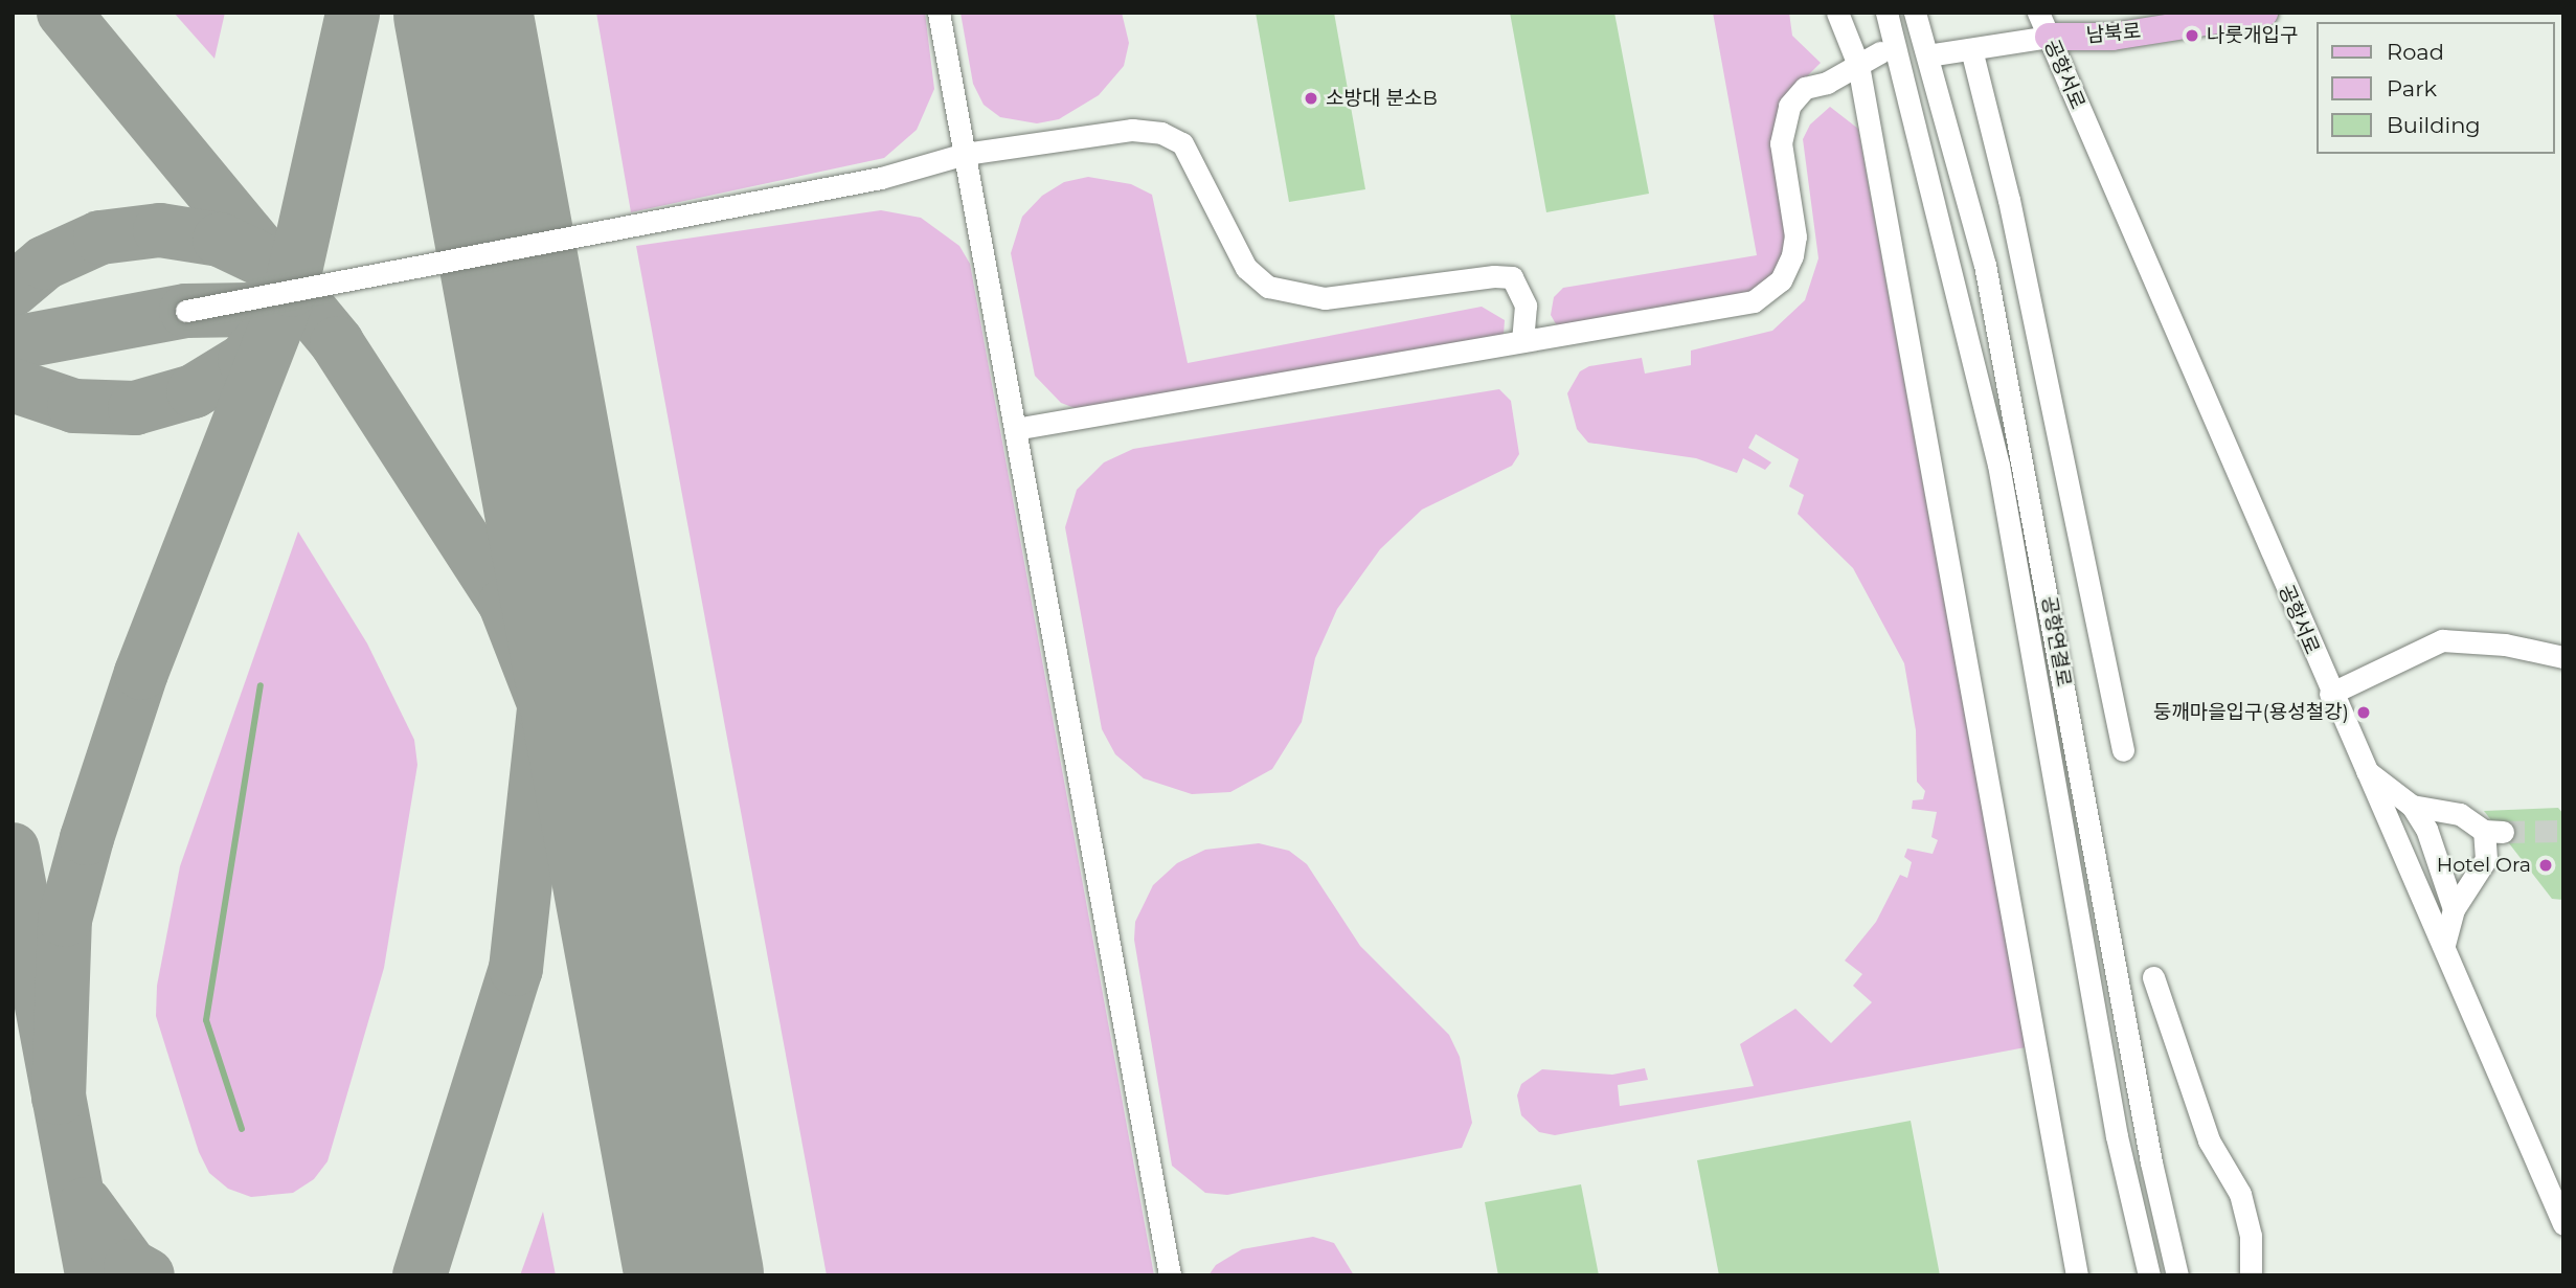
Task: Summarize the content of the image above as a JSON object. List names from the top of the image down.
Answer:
{
  "streets": {
    "main road": ["남북로"],
    "street": ["공항서로", "공항연결로"]
  },
  "crossings": [
    ["남북로", "공항서로"]
  ],
  "places": [
    "나룻개입구",
    "소방대 분소B",
    "둥깨마을입구(용성철강)",
    "Hotel Ora"
  ],
  "legend": ["Road", "Park", "Building"]
}
